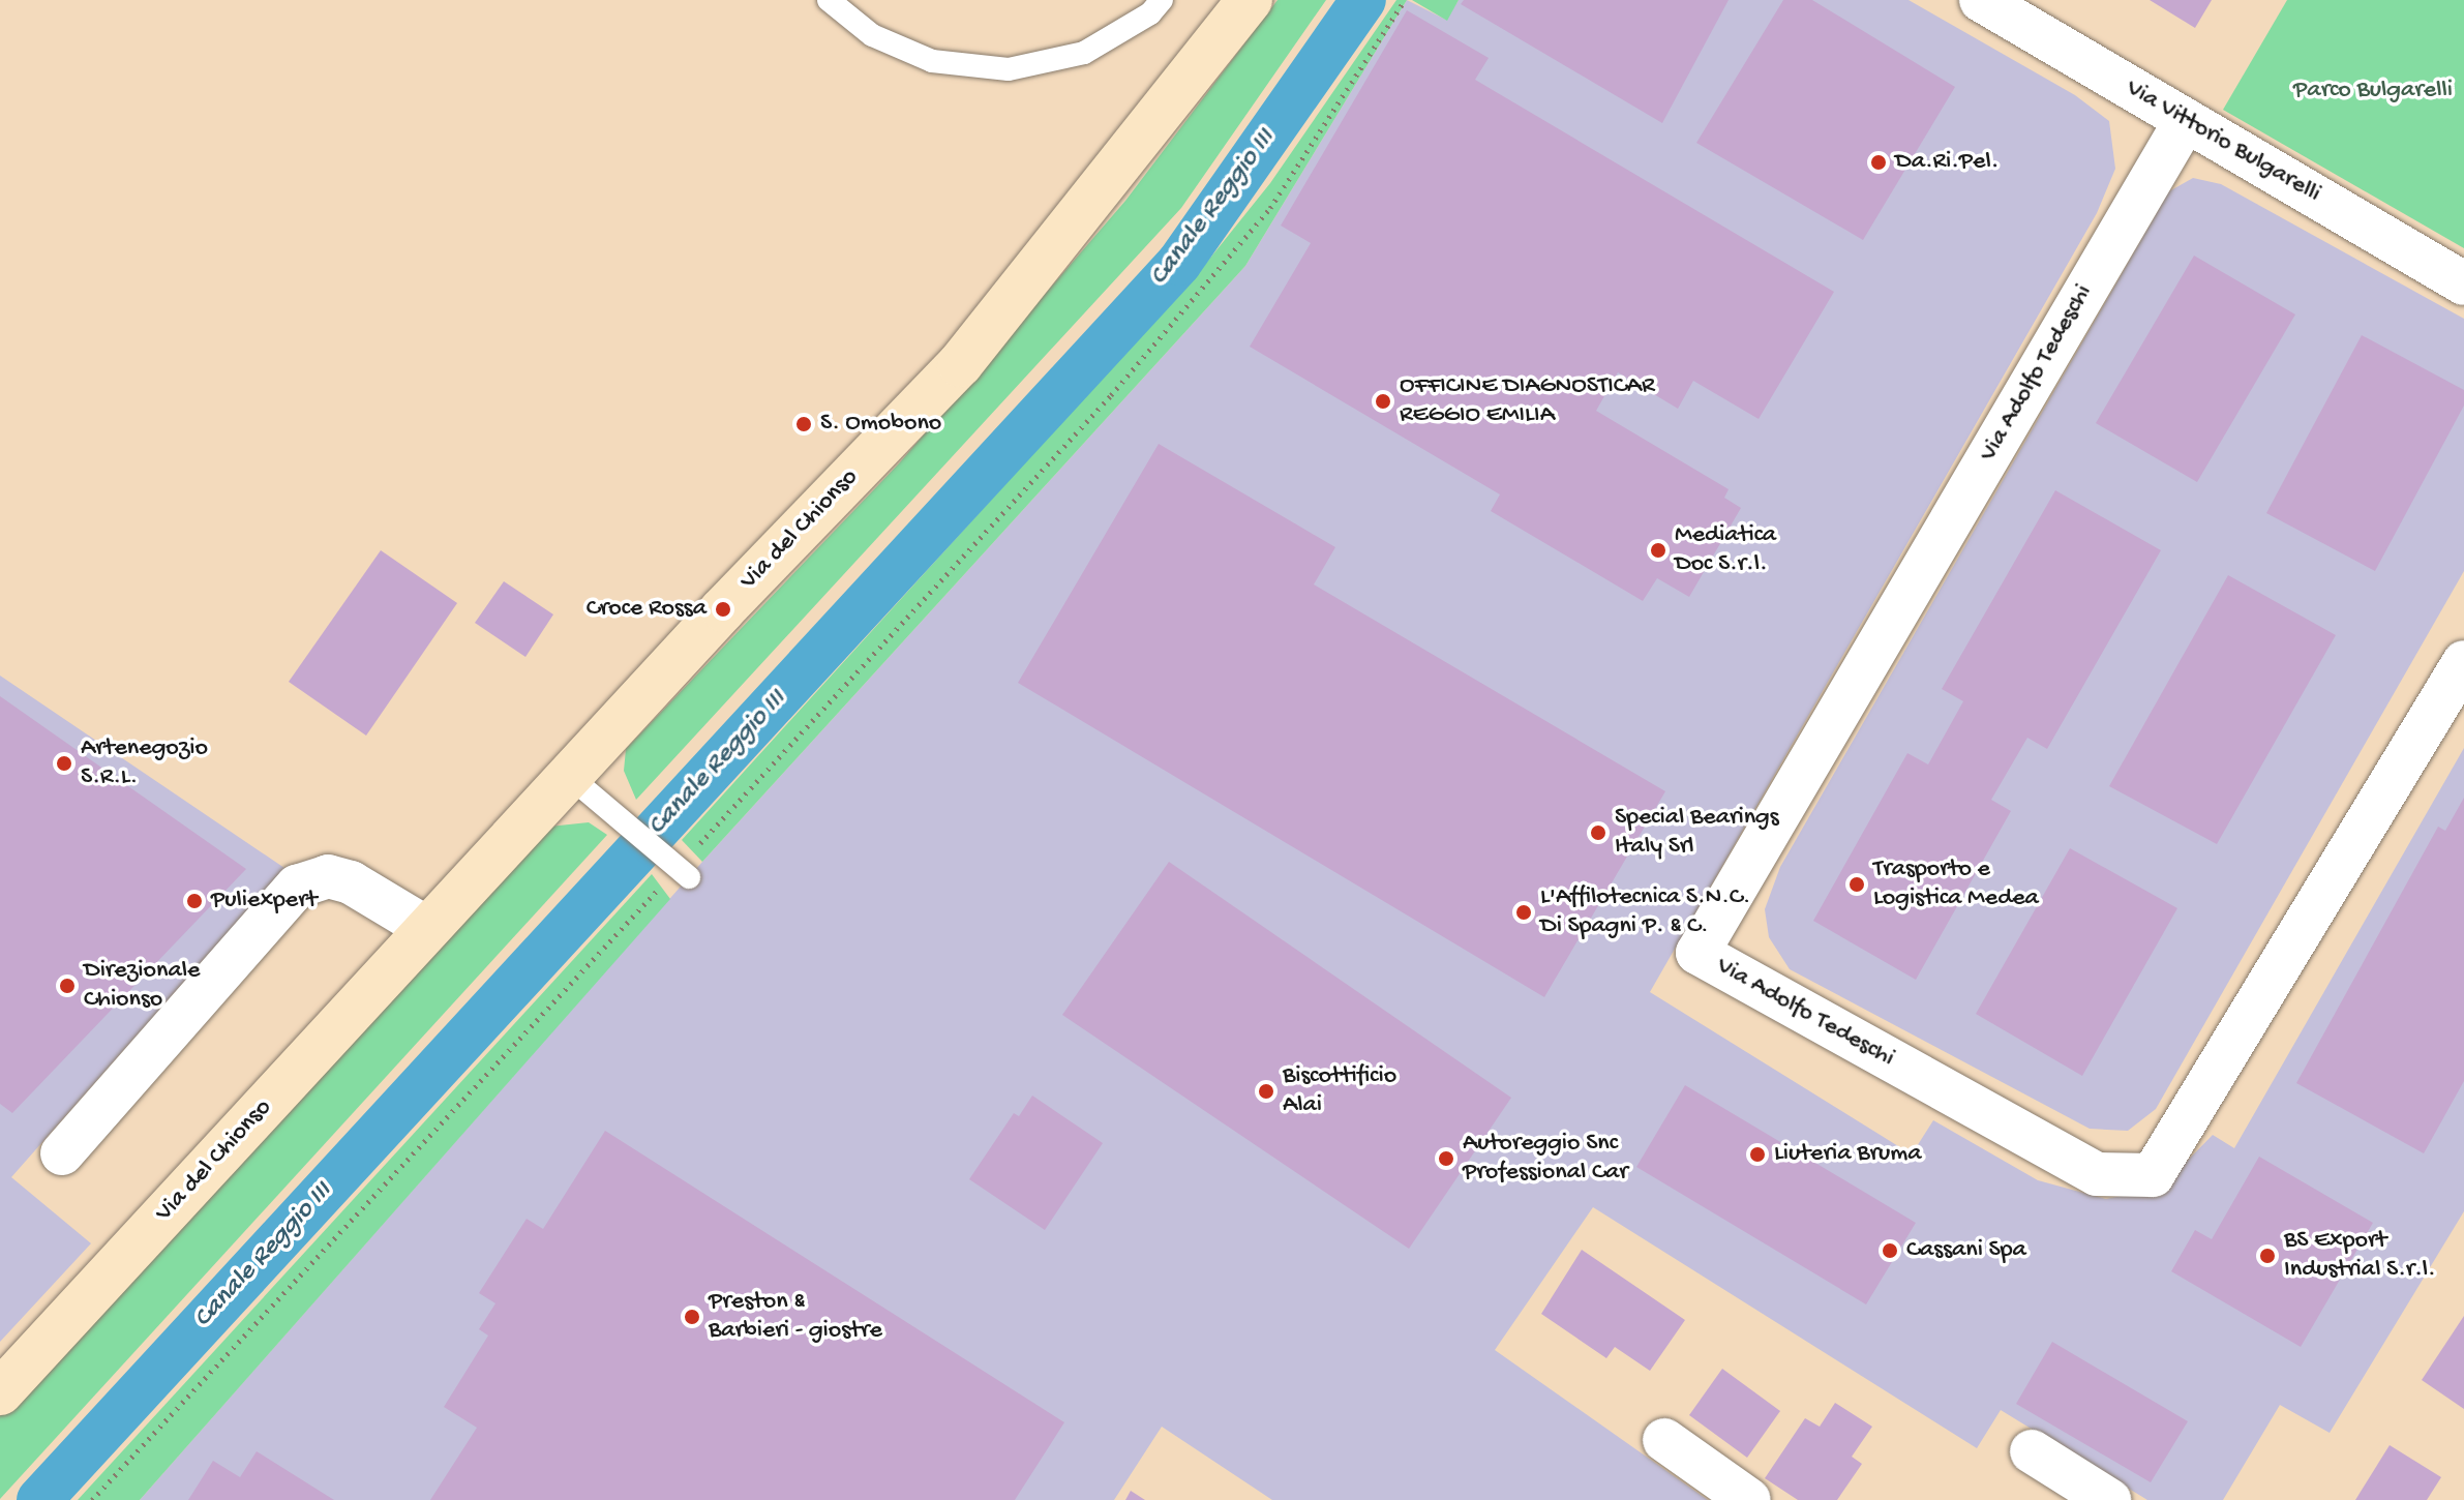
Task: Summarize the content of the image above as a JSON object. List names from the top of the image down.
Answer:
{
  "streets": {
    "main road": ["Via del Chionso"],
    "street": ["Via Vittorio Bulgarelli", "Via Adolfo Tedeschi"]
  },
  "crossings": [
    ["Via Vittorio Bulgarelli", "Via Adolfo Tedeschi"]
  ],
  "water": ["Canale Reggio III"],
  "parks": ["Parco Bulgarelli"],
  "places": [
    "Da.Ri.Pel.",
    "OFFICINE DIAGNOSTICAR REGGIO EMILIA",
    "S. Omobono",
    "Mediatica Doc S.r.l.",
    "Croce Rossa",
    "Artenegozio S.R.L.",
    "Special Bearings Italy Srl",
    "Trasporto e Logistica Medea",
    "Puliexpert",
    "L'Affilotecnica S.N.C. Di Spagni P. & C.",
    "Direzionale Chionso",
    "Biscottificio Alai",
    "Liuteria Bruma",
    "Autoreggio Snc Professional Car",
    "Cassani Spa",
    "BS Export Industrial S.r.l.",
    "Preston & Barbieri - giostre"
  ]
}
